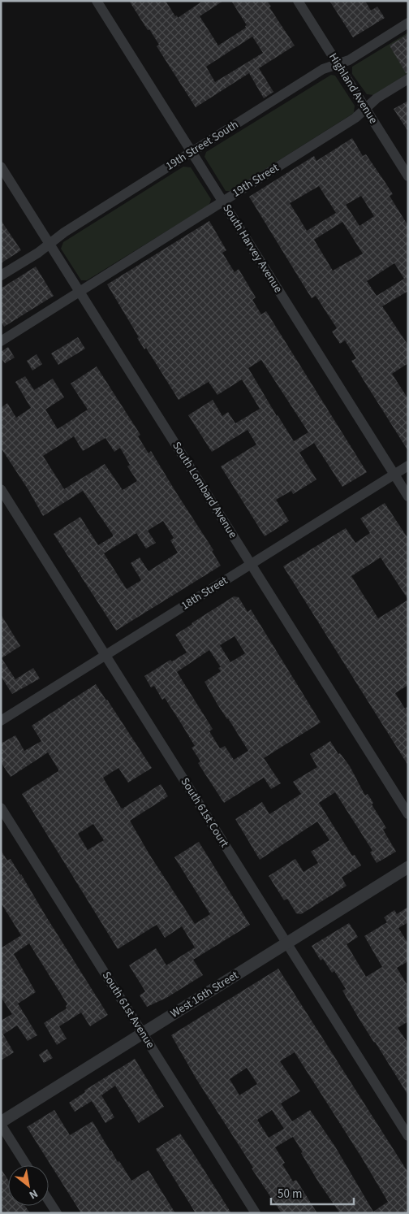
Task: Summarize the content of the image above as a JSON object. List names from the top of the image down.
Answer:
{
  "streets": {
    "street": [
      "Highland Avenue",
      "19th Street South",
      "19th Street",
      "South Harvey Avenue",
      "South Lombard Avenue",
      "18th Street",
      "South 61st Court",
      "West 16th Street",
      "South 61st Avenue"
    ]
  },
  "crossings": [
    ["Highland Avenue", "19th Street South"],
    ["Highland Avenue", "19th Street"],
    ["19th Street South", "South Harvey Avenue"],
    ["19th Street South", "South Lombard Avenue"],
    ["19th Street", "South Harvey Avenue"],
    ["19th Street", "South Lombard Avenue"],
    ["South Harvey Avenue", "18th Street"],
    ["South Lombard Avenue", "18th Street"],
    ["18th Street", "South 61st Court"],
    ["South 61st Court", "West 16th Street"],
    ["West 16th Street", "South 61st Avenue"]
  ],
  "scale_bar": "50 m",
  "north": "bottom right"
}
